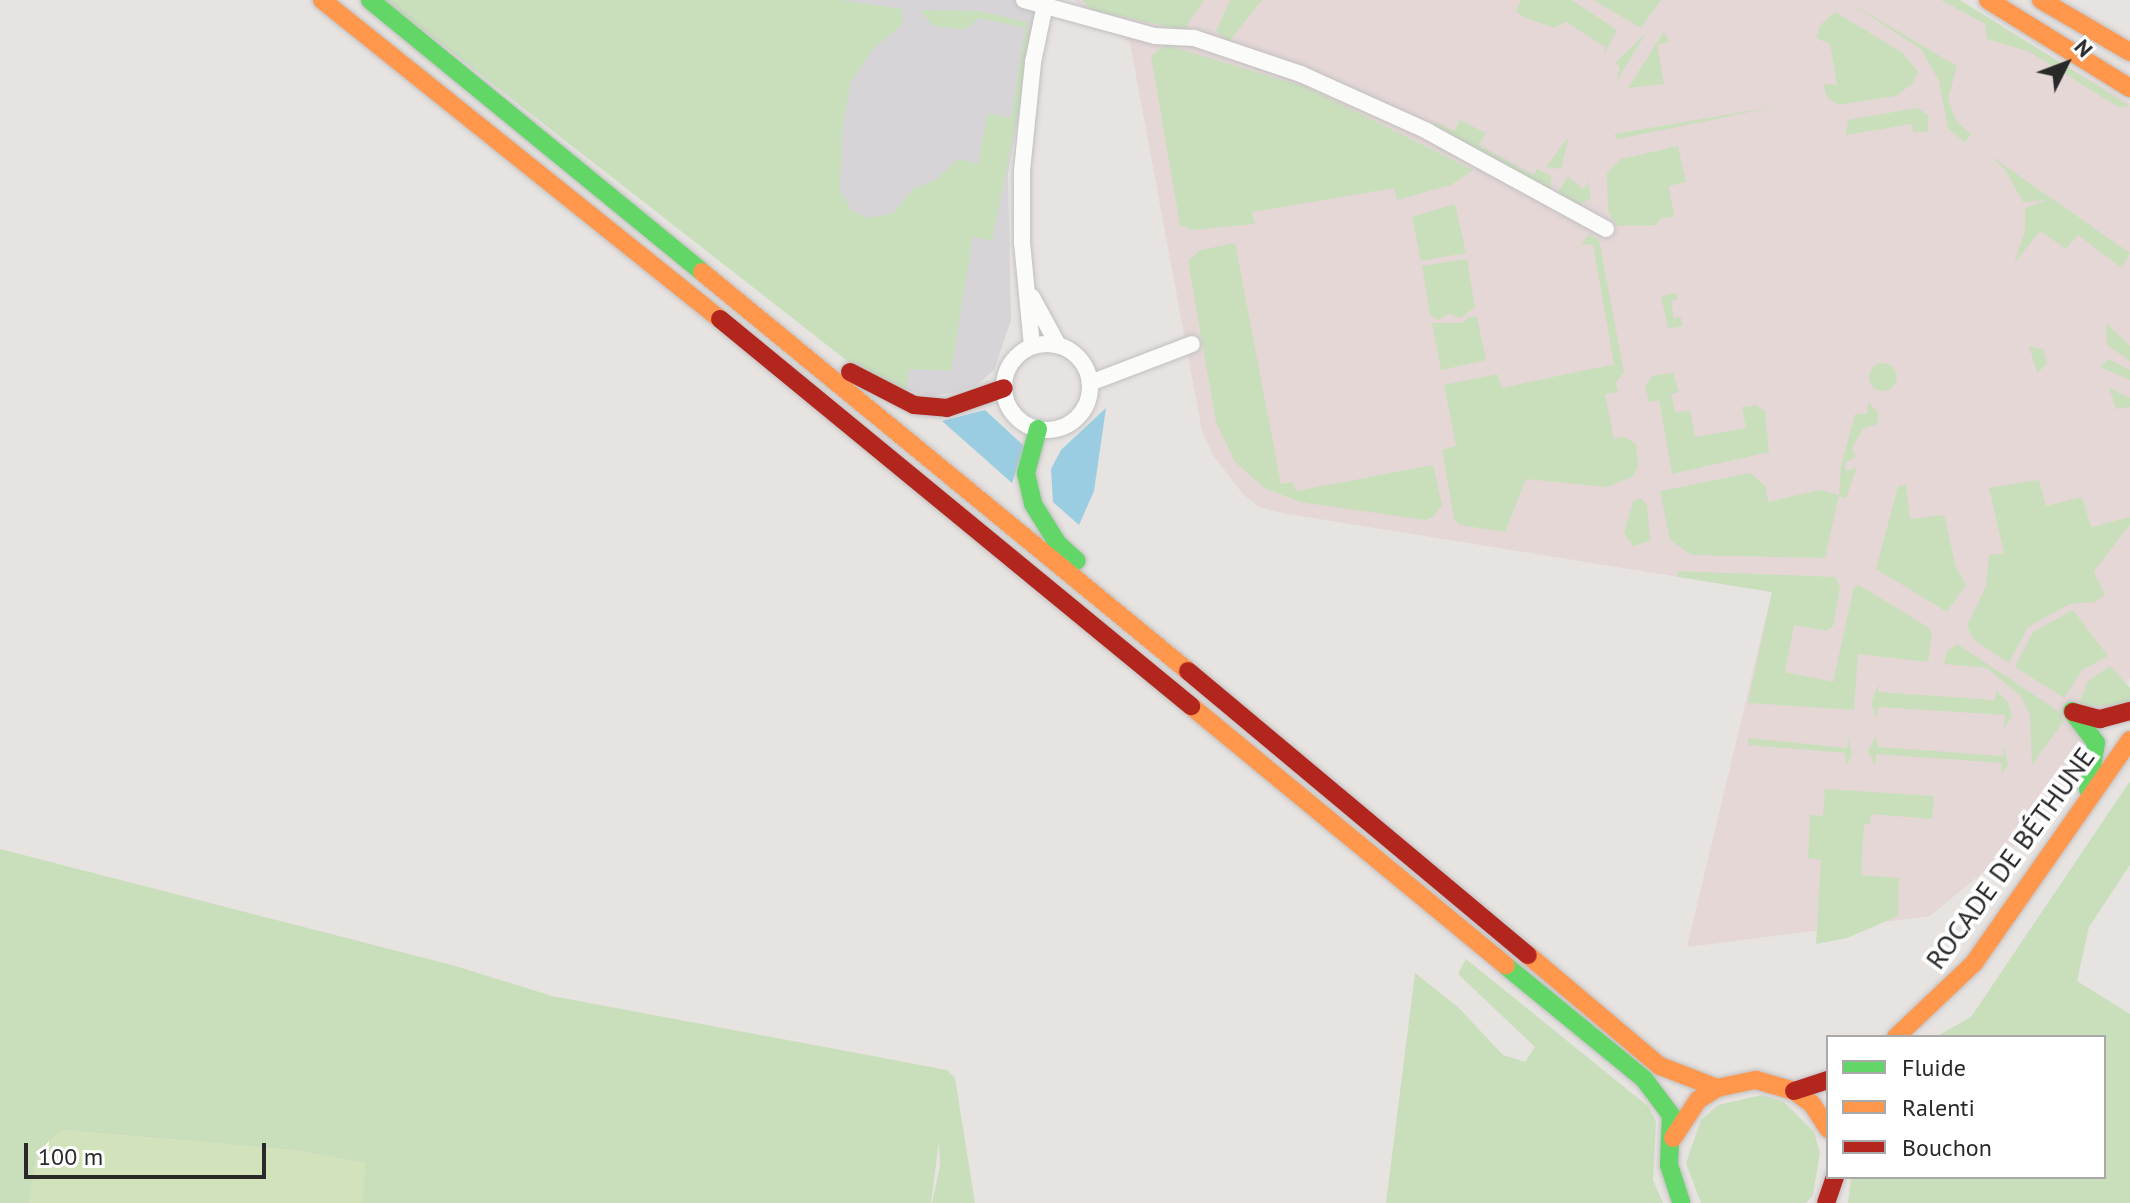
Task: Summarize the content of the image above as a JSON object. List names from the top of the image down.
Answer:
{
  "streets": {
    "main road": ["ROCADE DE BÉTHUNE"]
  },
  "legend": ["Fluide", "Ralenti", "Bouchon"],
  "scale_bar": "100 m",
  "north": "top right"
}
